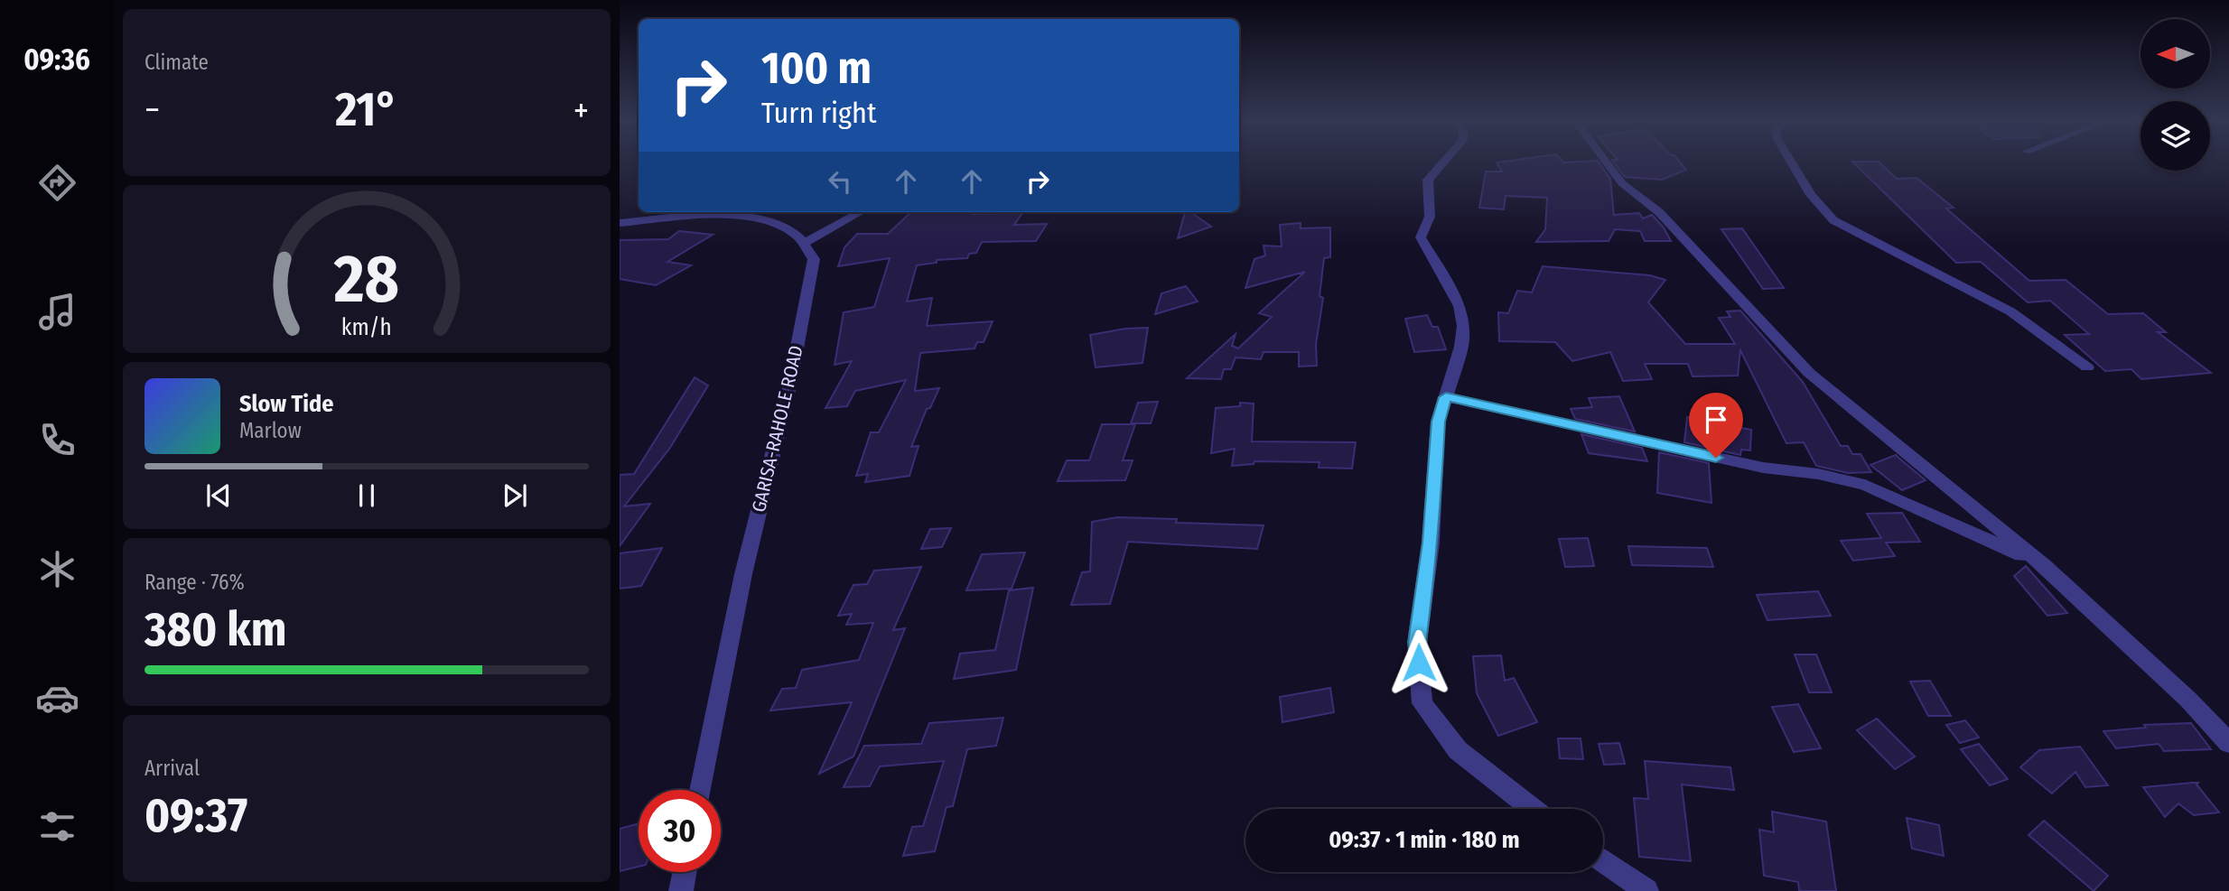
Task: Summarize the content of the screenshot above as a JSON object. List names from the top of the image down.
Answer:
{
  "streets": {
    "street": ["GARISA-RAHOLE ROAD"]
  },
  "north": "left",
  "page": {
    "tabs": "09:36",
    "tile": [
      "Climate",
      ["Range · 76%", "380 km"],
      ["Arrival", "09:37"]
    ],
    "turn": ["100 m", "Turn right"],
    "heat": ["−", "21°", "+"],
    "song": ["Slow Tide", "Marlow"],
    "limit": "30",
    "trip": "09:37 · 1 min · 180 m",
    "gauge": ["28", "km/h"]
  }
}
